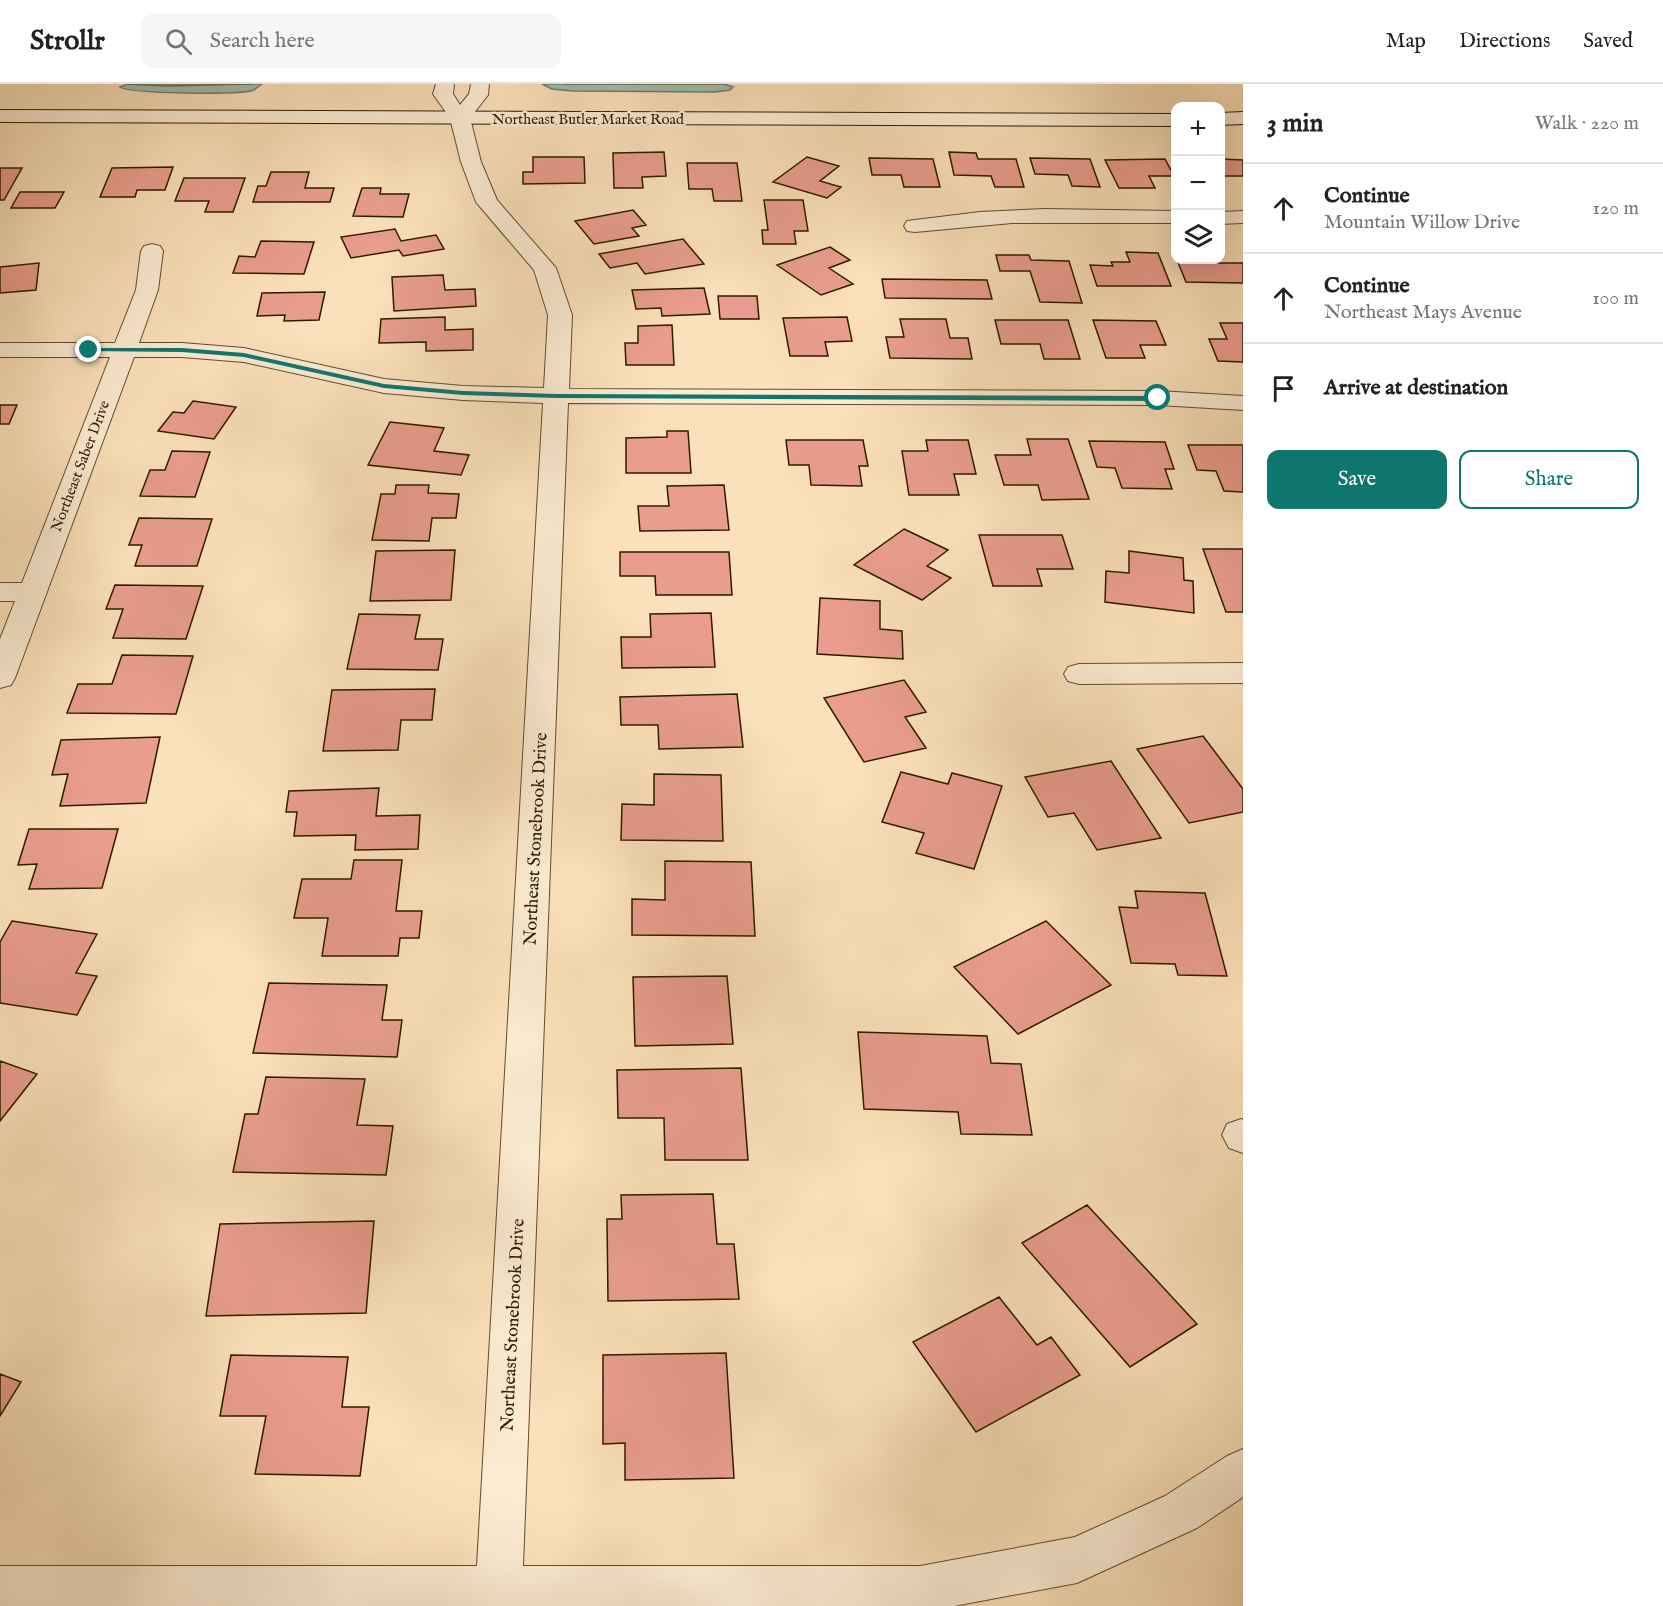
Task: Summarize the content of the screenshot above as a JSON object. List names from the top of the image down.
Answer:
{
  "streets": {
    "street": ["Northeast Butler Market Road", "Northeast Saber Drive", "Northeast Stonebrook Drive"]
  },
  "crossings": [
    ["Northeast Butler Market Road", "Northeast Stonebrook Drive"]
  ],
  "page": {
    "header": "Strollr",
    "search": "Search here",
    "nav": ["Map", "Directions", "Saved"],
    "heading": ["3 min", "Walk · 220 m"],
    "map_buttons": ["+", "−"],
    "list": [
      ["Continue", "Mountain Willow Drive", "120 m"],
      ["Continue", "Northeast Mays Avenue", "100 m"],
      "Arrive at destination"
    ],
    "buttons": ["Save", "Share"]
  }
}
